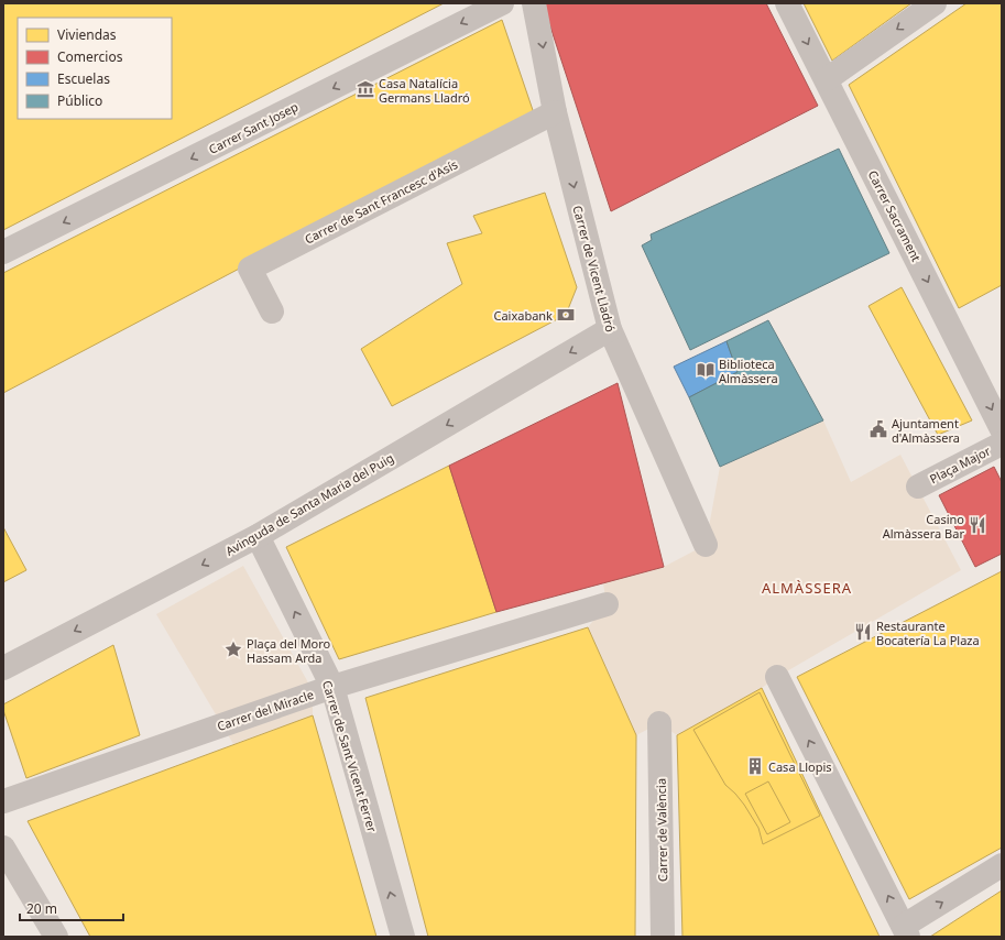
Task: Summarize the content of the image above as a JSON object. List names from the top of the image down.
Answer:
{
  "streets": {
    "street": [
      "Carrer Sant Josep",
      "Carrer de Sant Francesc d'Asís",
      "Carrer Sacrament",
      "Carrer de Vicent Lladró",
      "Plaça Major",
      "Avinguda de Santa Maria del Puig",
      "Carrer del Miracle",
      "Carrer de Sant Vicent Ferrer",
      "Carrer de València"
    ]
  },
  "crossings": [
    ["Carrer de Sant Francesc d'Asís", "Carrer de Vicent Lladró"],
    ["Carrer de Vicent Lladró", "Avinguda de Santa Maria del Puig"],
    ["Avinguda de Santa Maria del Puig", "Carrer de Sant Vicent Ferrer"],
    ["Carrer del Miracle", "Carrer de Sant Vicent Ferrer"]
  ],
  "one_way": [
    "Carrer Sant Josep",
    "Carrer Sacrament",
    "Carrer de Vicent Lladró",
    "Avinguda de Santa Maria del Puig",
    "Carrer de Sant Vicent Ferrer"
  ],
  "districts": ["ALMÀSSERA"],
  "places": {
    "museum": ["Casa Natalícia Germans Lladró"],
    "bank": ["Caixabank"],
    "library": ["Biblioteca Almàssera"],
    "public building": ["Ajuntament d'Almàssera"],
    "restaurant": ["Casino Almàssera Bar", "Restaurante Bocatería La Plaza"],
    "place": ["Plaça del Moro Hassam Arda"],
    "building": ["Casa Llopis"]
  },
  "legend": [
    "Viviendas",
    "Comercios",
    "Escuelas",
    "Público"
  ],
  "scale_bar": "20 m"
}
